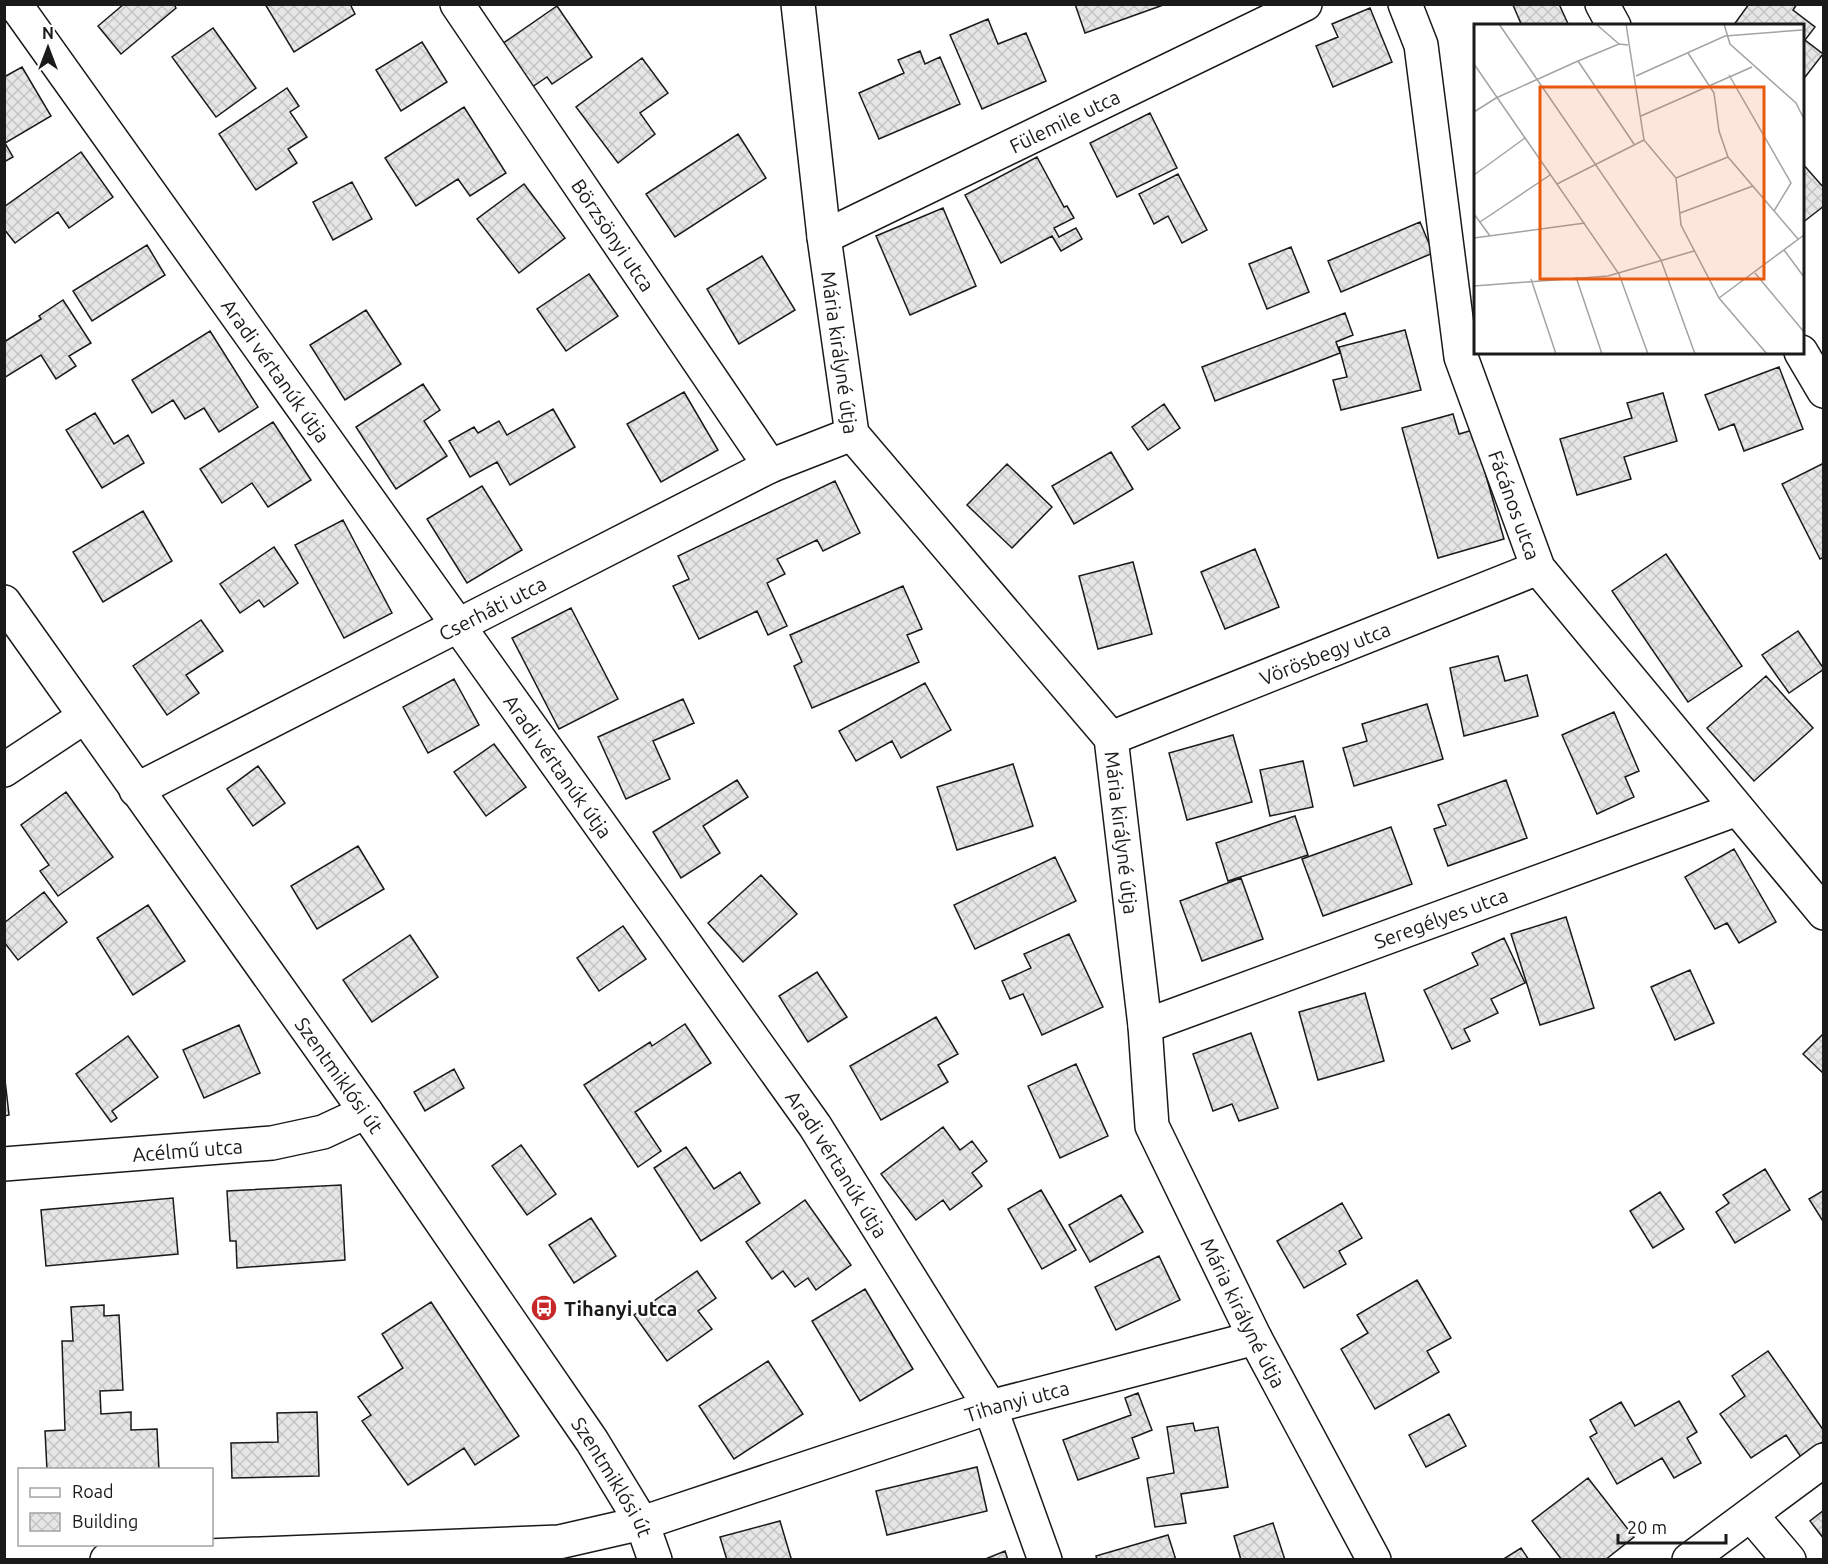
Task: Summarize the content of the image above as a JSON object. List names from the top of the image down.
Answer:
{
  "streets": {
    "street": [
      "Fülemile utca",
      "Börzsönyi utca",
      "Mária királyné útja",
      "Aradi vértanúk útja",
      "Fácános utca",
      "Cserháti utca",
      "Vörösbegy utca",
      "Seregélyes utca",
      "Szentmiklósi út",
      "Acélmű utca",
      "Tihanyi utca"
    ]
  },
  "crossings": [
    ["Fülemile utca", "Mária királyné útja"],
    ["Börzsönyi utca", "Cserháti utca"],
    ["Mária királyné útja", "Cserháti utca"],
    ["Mária királyné útja", "Vörösbegy utca"],
    ["Mária királyné útja", "Seregélyes utca"],
    ["Mária királyné útja", "Tihanyi utca"],
    ["Aradi vértanúk útja", "Cserháti utca"],
    ["Aradi vértanúk útja", "Tihanyi utca"],
    ["Fácános utca", "Vörösbegy utca"],
    ["Fácános utca", "Seregélyes utca"],
    ["Cserháti utca", "Szentmiklósi út"],
    ["Szentmiklósi út", "Acélmű utca"],
    ["Szentmiklósi út", "Tihanyi utca"]
  ],
  "places": {
    "bus stop": ["Tihanyi utca"]
  },
  "legend": ["Road", "Building"],
  "scale_bar": "20 m",
  "north": "top"
}
